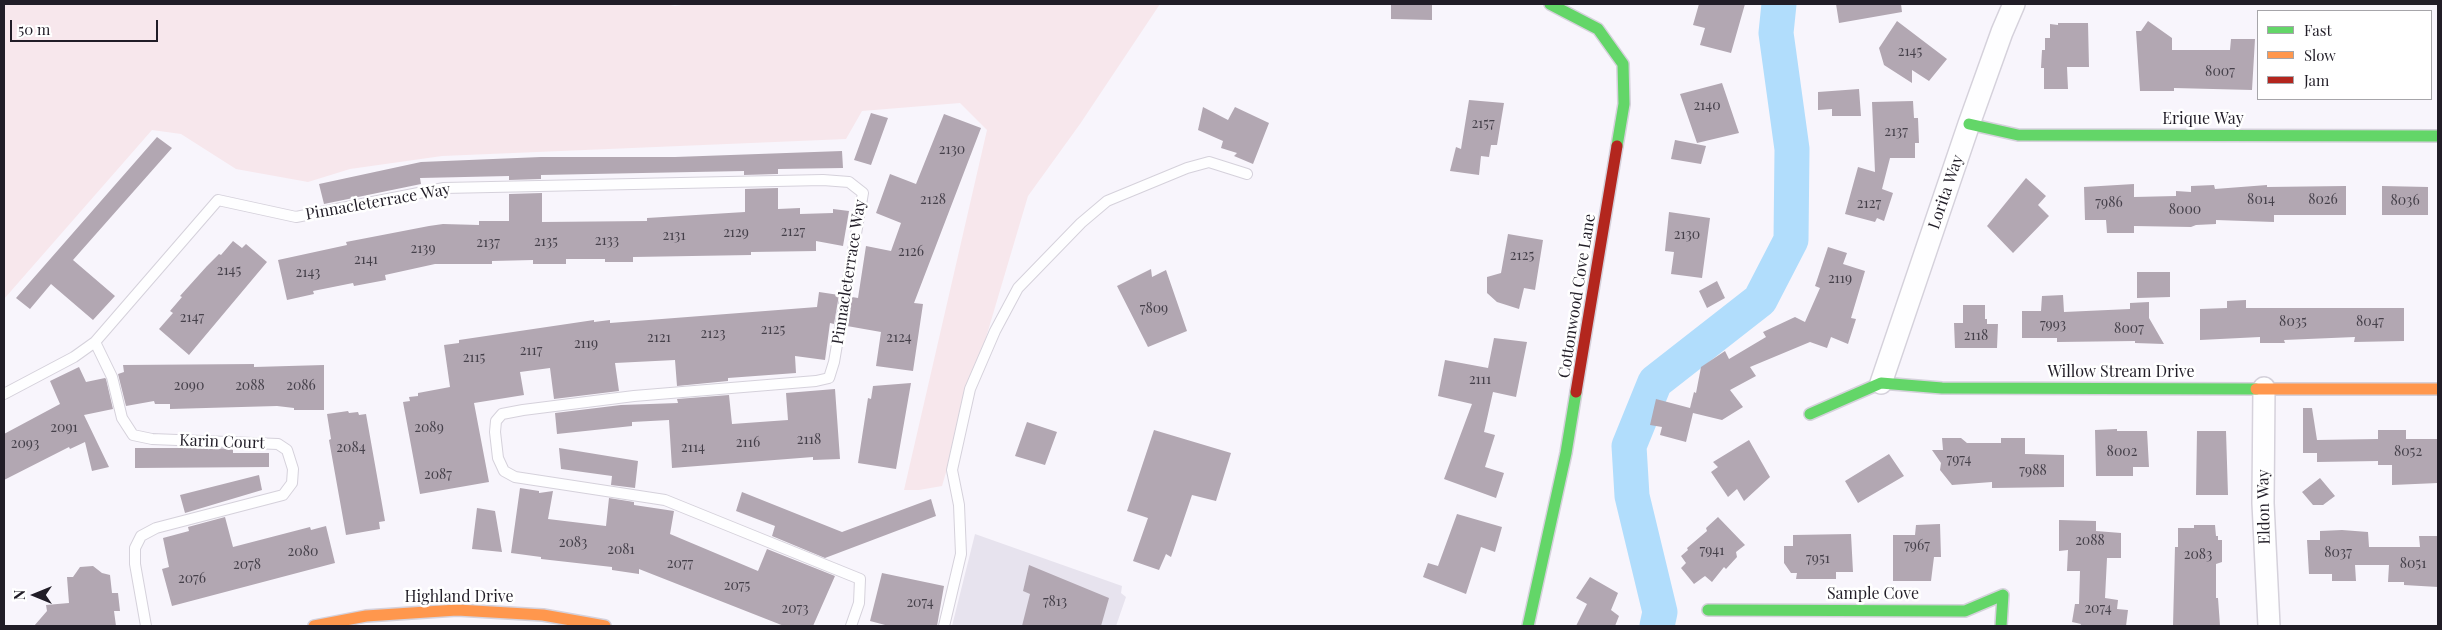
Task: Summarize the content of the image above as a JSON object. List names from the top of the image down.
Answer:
{
  "streets": {
    "street": [
      "Erique Way",
      "Lorita Way",
      "Cottonwood Cove Lane",
      "Willow Stream Drive",
      "Eldon Way",
      "Sample Cove",
      "Highland Drive"
    ],
    "lane": ["Pinnacleterrace Way", "Karin Court"]
  },
  "crossings": [
    ["Erique Way", "Lorita Way"],
    ["Lorita Way", "Willow Stream Drive"],
    ["Pinnacleterrace Way", "Karin Court"],
    ["Willow Stream Drive", "Eldon Way"]
  ],
  "house_numbers": [
    "2145",
    "8007",
    "2140",
    "2157",
    "2137",
    "2130",
    "2128",
    "8014",
    "8026",
    "8036",
    "7986",
    "2127",
    "8000",
    "2127",
    "2129",
    "2130",
    "2131",
    "2133",
    "2135",
    "2137",
    "2139",
    "2126",
    "2125",
    "2141",
    "2145",
    "2143",
    "2119",
    "7809",
    "2147",
    "8035",
    "8047",
    "7993",
    "8007",
    "2125",
    "2123",
    "2118",
    "2121",
    "2124",
    "2119",
    "2117",
    "2115",
    "2111",
    "2090",
    "2088",
    "2086",
    "2091",
    "2089",
    "2118",
    "2116",
    "2093",
    "2084",
    "2114",
    "8002",
    "8052",
    "7974",
    "7988",
    "2087",
    "2088",
    "2083",
    "7967",
    "2081",
    "7941",
    "2080",
    "8037",
    "2083",
    "7951",
    "2077",
    "8051",
    "2078",
    "2076",
    "2075",
    "7813",
    "2074",
    "2073",
    "2074"
  ],
  "legend": ["Fast", "Slow", "Jam"],
  "scale_bar": "50 m",
  "north": "left"
}
